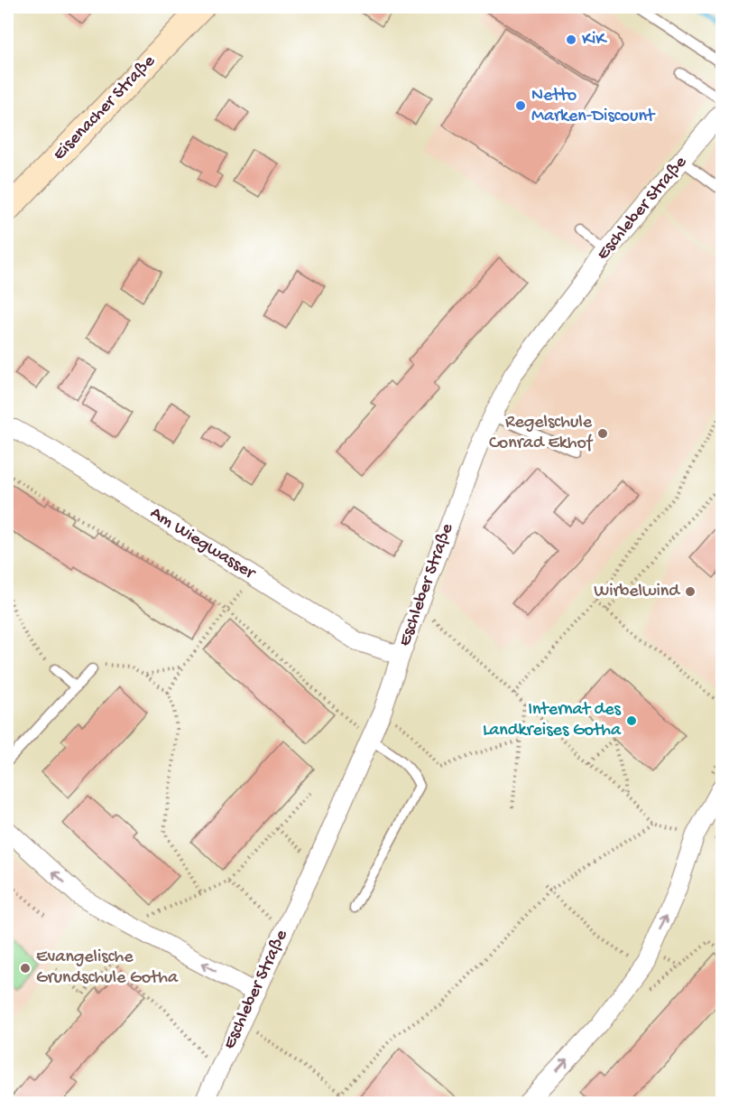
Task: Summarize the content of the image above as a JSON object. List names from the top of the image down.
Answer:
{
  "streets": {
    "main road": ["Eisenacher Straße"],
    "street": ["Eschleber Straße", "Am Wiegwasser"]
  },
  "crossings": [
    ["Eschleber Straße", "Am Wiegwasser"]
  ],
  "places": [
    "KiK",
    "Netto Marken-Discount",
    "Regelschule Conrad Ekhof",
    "Wirbelwind",
    "Internat des Landkreises Gotha",
    "Evangelische Grundschule Gotha"
  ]
}
